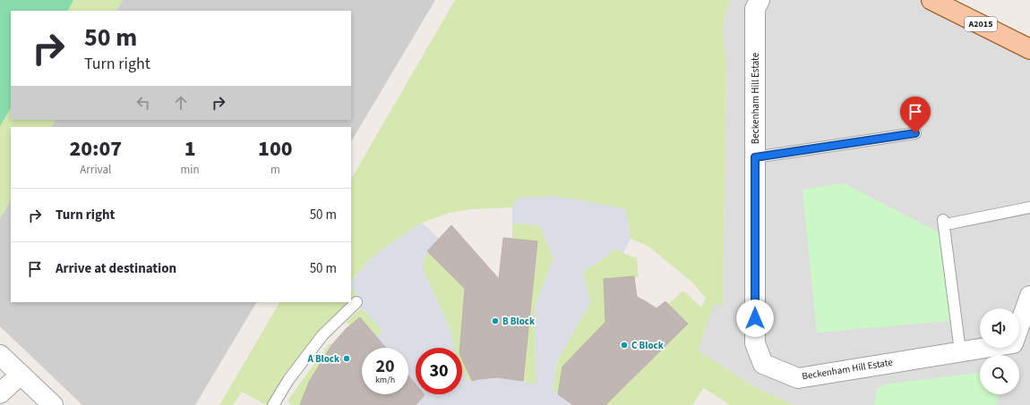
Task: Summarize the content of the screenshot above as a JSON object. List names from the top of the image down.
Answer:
{
  "streets": {
    "main road": ["A2015"],
    "street": ["Beckenham Hill Estate"]
  },
  "places": ["B Block", "C Block", "A Block"],
  "page": {
    "turn": ["50 m", "Turn right"],
    "eta": [
      "20:07",
      "Arrival",
      "1",
      "min",
      "100",
      "m"
    ],
    "list": [
      {
        "name": "Turn right",
        "value": "50 m"
      },
      {
        "name": "Arrive at destination",
        "value": "50 m"
      }
    ],
    "speed": "20 km/h",
    "limit": "30"
  }
}
